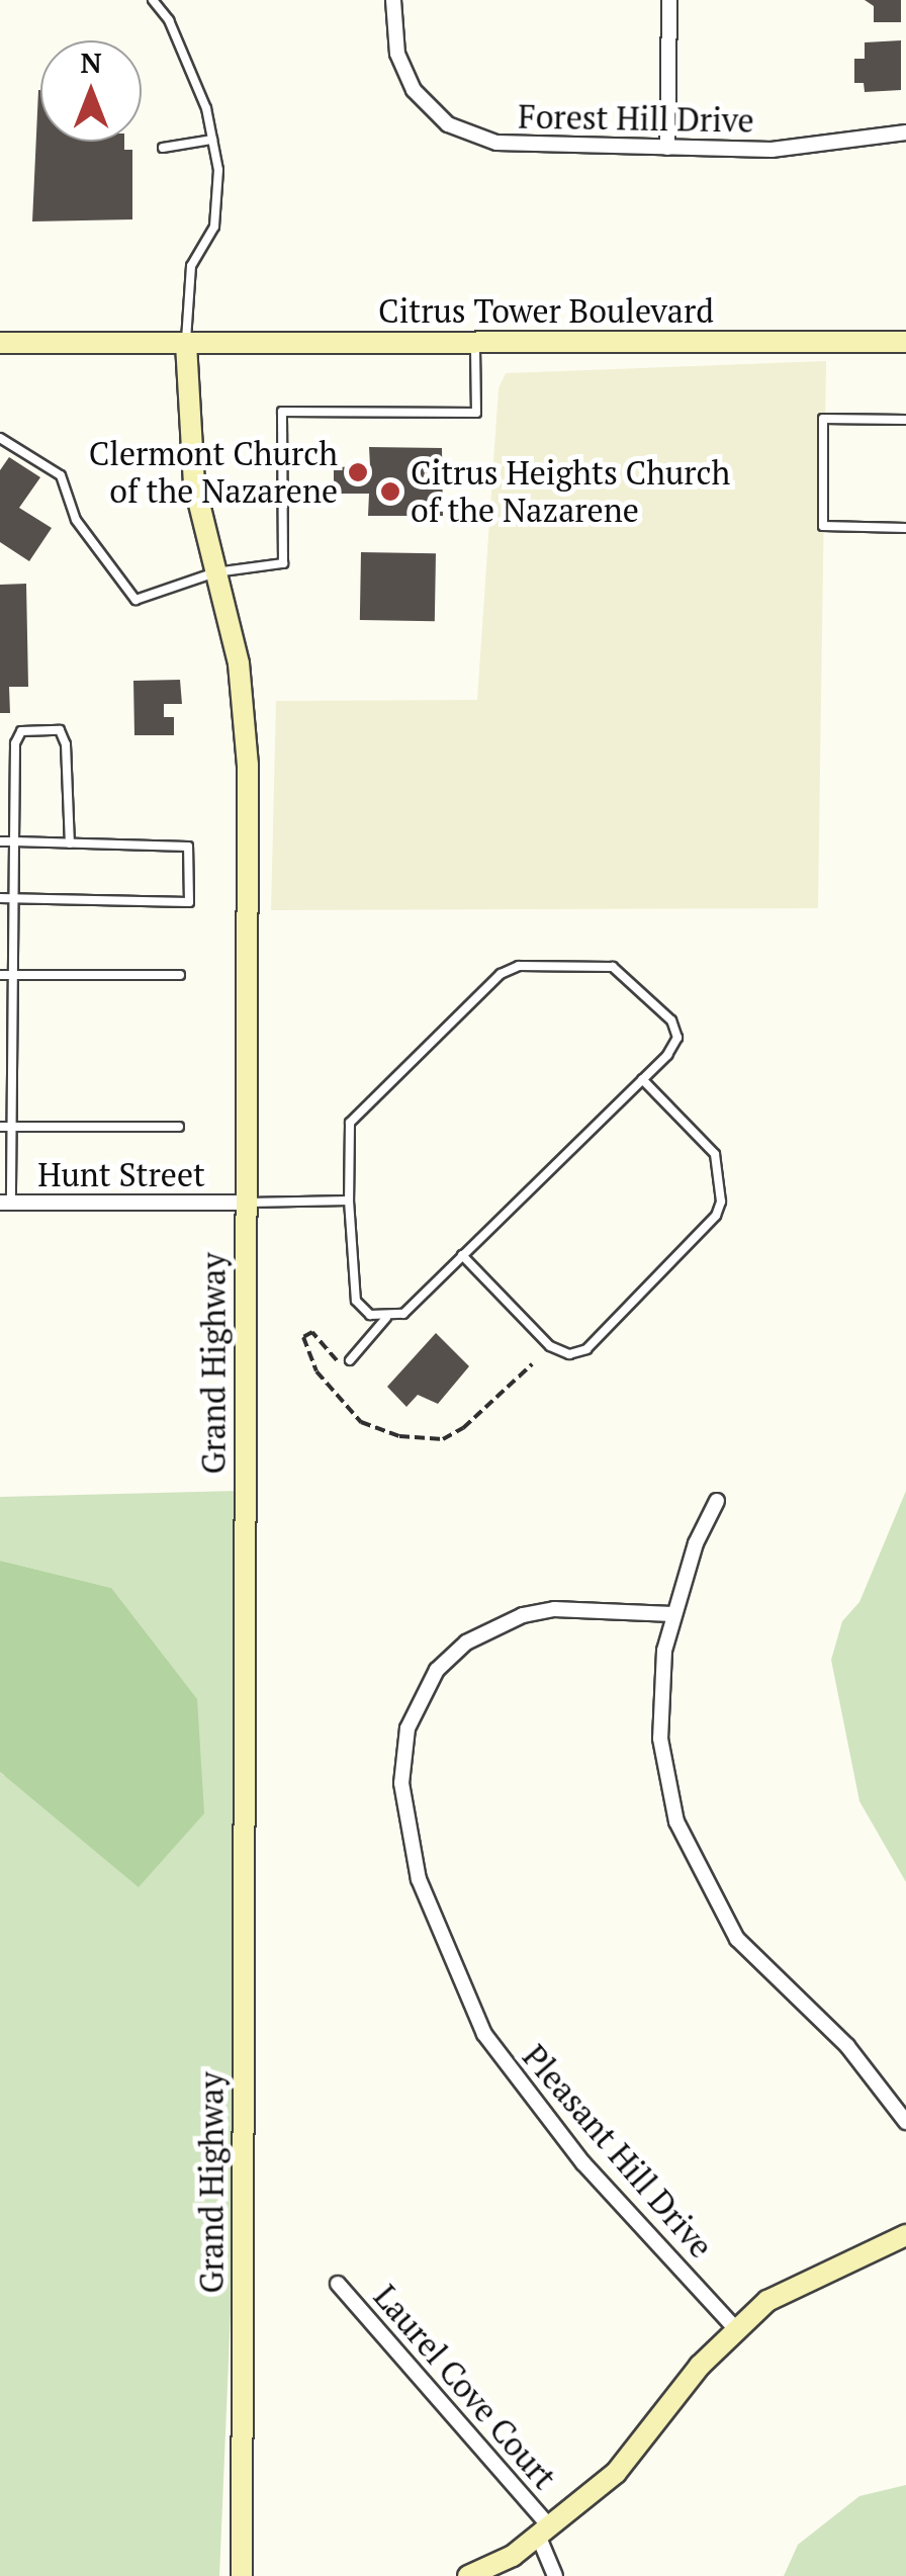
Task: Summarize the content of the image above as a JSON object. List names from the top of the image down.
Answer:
{
  "streets": {
    "street": [
      "Forest Hill Drive",
      "Citrus Tower Boulevard",
      "Hunt Street",
      "Grand Highway",
      "Pleasant Hill Drive",
      "Laurel Cove Court"
    ]
  },
  "crossings": [
    ["Citrus Tower Boulevard", "Grand Highway"],
    ["Hunt Street", "Grand Highway"]
  ],
  "places": ["Clermont Church of the Nazarene", "Citrus Heights Church of the Nazarene"],
  "north": "top"
}
